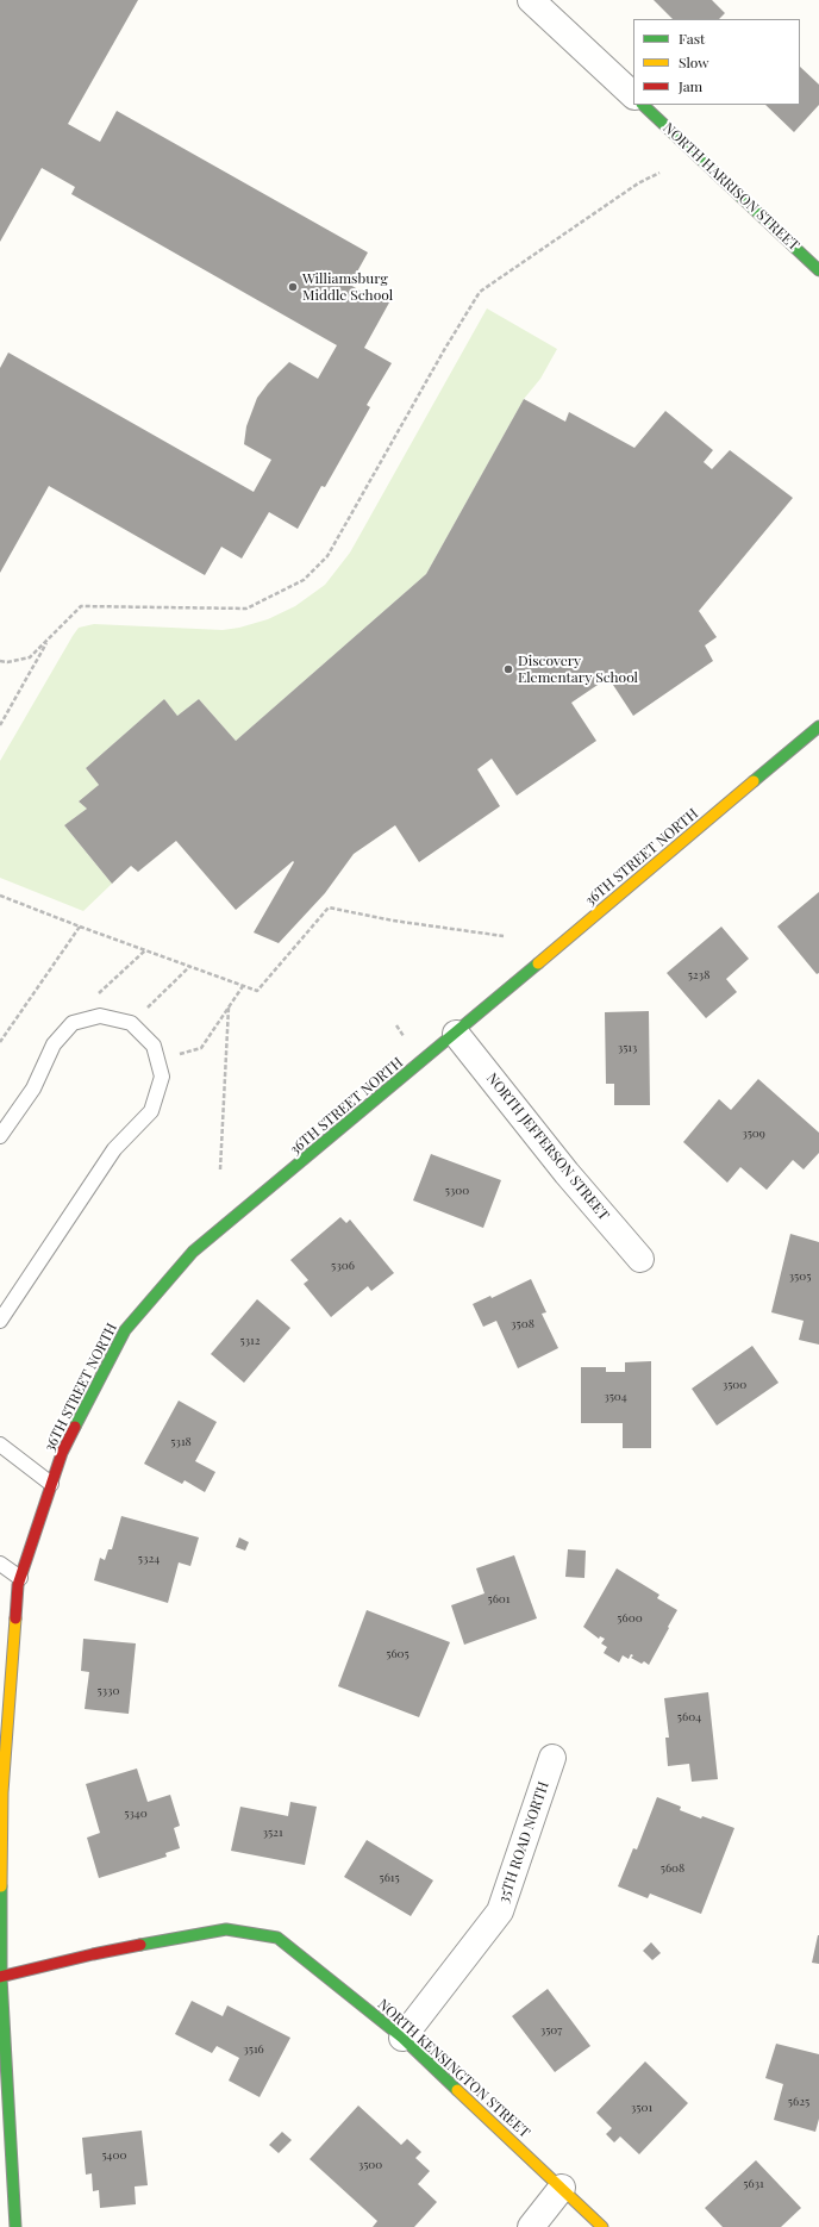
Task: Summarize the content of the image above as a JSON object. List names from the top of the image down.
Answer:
{
  "streets": {
    "street": [
      "NORTH HARRISON STREET",
      "36TH STREET NORTH",
      "NORTH JEFFERSON STREET",
      "35TH ROAD NORTH",
      "NORTH KENSINGTON STREET"
    ]
  },
  "crossings": [
    ["36TH STREET NORTH", "NORTH JEFFERSON STREET"],
    ["36TH STREET NORTH", "NORTH KENSINGTON STREET"],
    ["35TH ROAD NORTH", "NORTH KENSINGTON STREET"]
  ],
  "places": ["Williamsburg Middle School", "Discovery Elementary School"],
  "house_numbers": [
    "5238",
    "3513",
    "3509",
    "5300",
    "5306",
    "3505",
    "3508",
    "5312",
    "3500",
    "3504",
    "5318",
    "5324",
    "5601",
    "5600",
    "5605",
    "5330",
    "5604",
    "5340",
    "3521",
    "5608",
    "5615",
    "3507",
    "3516",
    "5625",
    "3501",
    "5400",
    "3500",
    "5631"
  ],
  "legend": ["Fast", "Slow", "Jam"]
}
